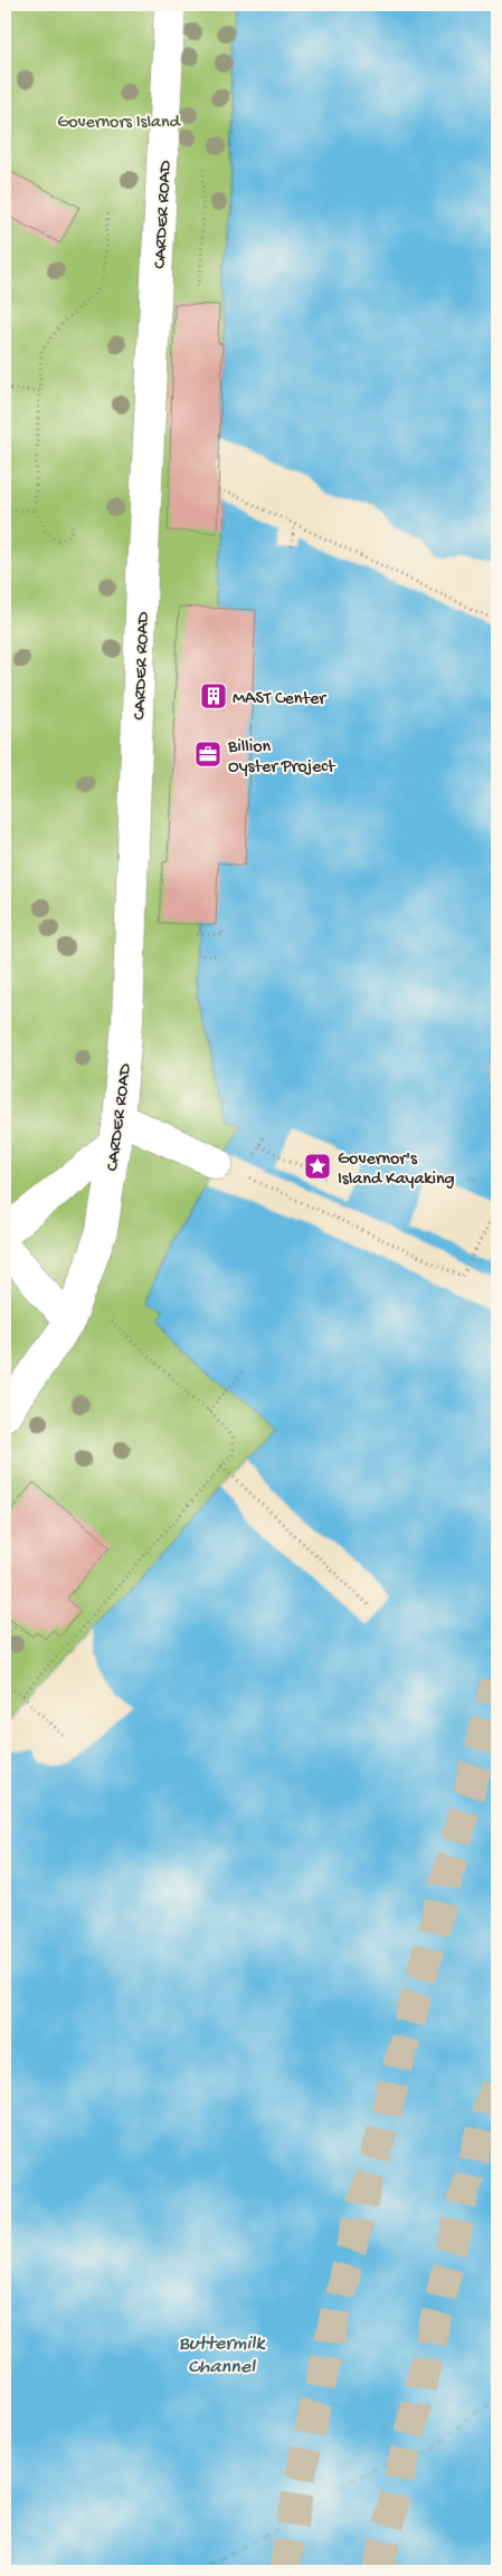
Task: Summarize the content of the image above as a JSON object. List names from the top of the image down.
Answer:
{
  "streets": {
    "street": ["CARDER ROAD"]
  },
  "water": ["Buttermilk Channel"],
  "parks": ["Governors Island"],
  "places": {
    "building": ["MAST Center"],
    "office": ["Billion Oyster Project"],
    "place": ["Governor's Island Kayaking"]
  }
}
